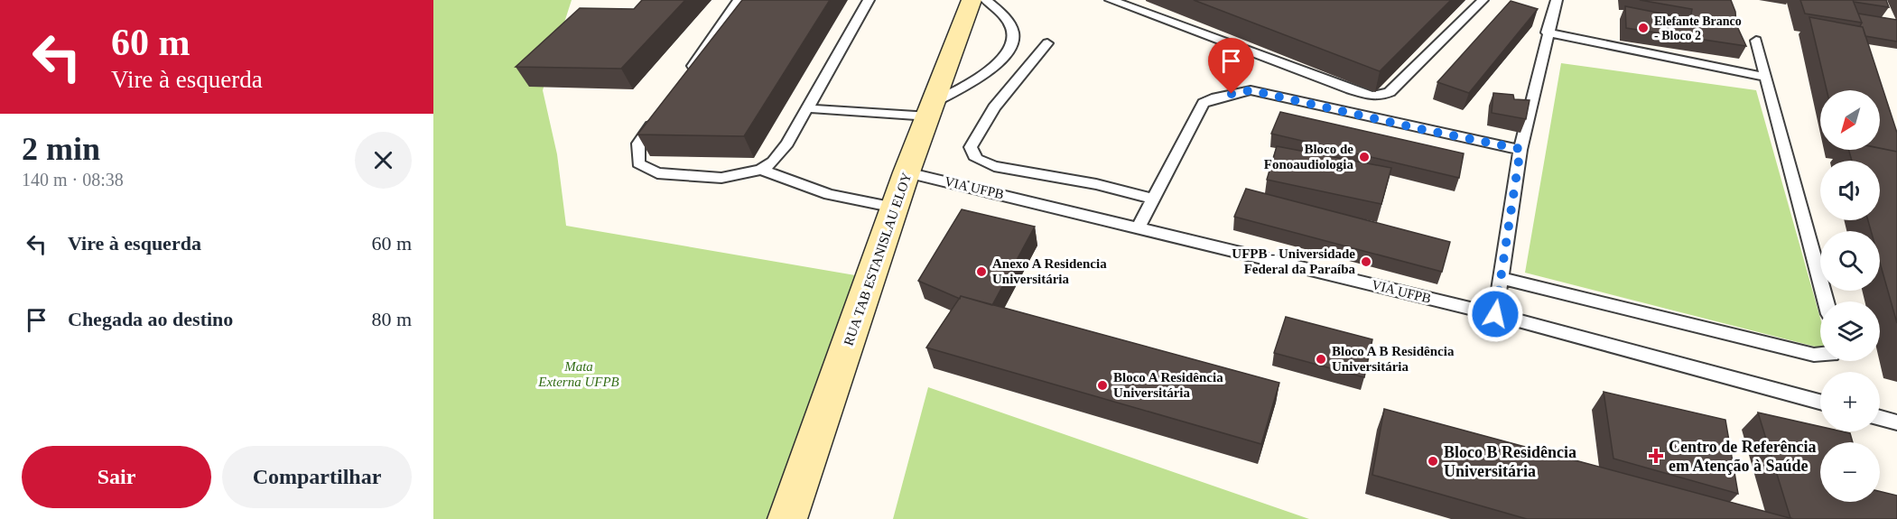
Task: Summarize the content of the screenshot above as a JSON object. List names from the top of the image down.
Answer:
{
  "streets": {
    "street": ["RUA TAB ESTANISLAU ELOY"],
    "lane": ["VIA UFPB"]
  },
  "crossings": [
    ["VIA UFPB", "RUA TAB ESTANISLAU ELOY"]
  ],
  "parks": ["Mata Externa UFPB"],
  "places": {
    "other": [
      "Elefante Branco - Bloco 2",
      "Bloco de Fonoaudiologia",
      "UFPB - Universidade Federal da Paraíba",
      "Anexo A Residencia Universitária",
      "Bloco A B Residência Universitária",
      "Bloco A Residência Universitária",
      "Bloco B Residência Universitária"
    ],
    "health": ["Centro de Referência em Atenção à Saúde"]
  },
  "north": "bottom left",
  "page": {
    "turn": ["60 m", "Vire à esquerda"],
    "map_buttons": ["+", "−"],
    "heading": ["2 min", "140 m · 08:38"],
    "list": [
      {
        "name": "Vire à esquerda",
        "value": "60 m"
      },
      {
        "name": "Chegada ao destino",
        "value": "80 m"
      }
    ],
    "buttons": ["Sair", "Compartilhar"]
  }
}
